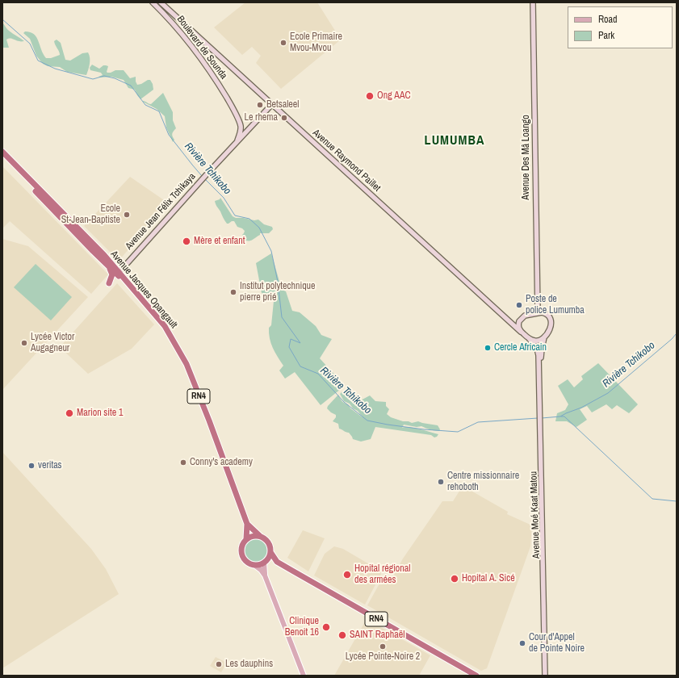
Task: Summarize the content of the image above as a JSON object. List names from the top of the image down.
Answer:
{
  "streets": {
    "highway": ["Avenue Jacques Opangault", "RN4"],
    "main road": [
      "Boulevard de Sounda",
      "Avenue Des Mâ Loango",
      "Avenue Raymond Paillet",
      "Avenue Jean Félix Tchikaya",
      "Avenue Moé Kaat Matou"
    ]
  },
  "crossings": [
    ["Avenue Des Mâ Loango", "Avenue Raymond Paillet"],
    ["Avenue Raymond Paillet", "Avenue Jean Félix Tchikaya"],
    ["Avenue Jean Félix Tchikaya", "Avenue Jacques Opangault"],
    ["Avenue Jean Félix Tchikaya", "RN4"],
    ["Avenue Jacques Opangault", "RN4"]
  ],
  "districts": ["LUMUMBA"],
  "water": ["Rivière Tchikobo"],
  "places": [
    "Ecole Primaire Mvou-Mvou",
    "Ong AAC",
    "Betsaleel",
    "Le rhema",
    "Ecole St-Jean-Baptiste",
    "Mère et enfant",
    "Institut polytechnique pierre prié",
    "Poste de police Lumumba",
    "Lycée Victor Augagneur",
    "Cercle Africain",
    "Marion site 1",
    "Conny's academy",
    "veritas",
    "Centre missionnaire rehoboth",
    "Hopital régional des armées",
    "Hopital A. Sicé",
    "Clinique Benoit 16",
    "SAINT Raphaël",
    "Cour d'Appel de Pointe Noire",
    "Lycée Pointe-Noire 2",
    "Les dauphins"
  ],
  "legend": ["Road", "Park"]
}
